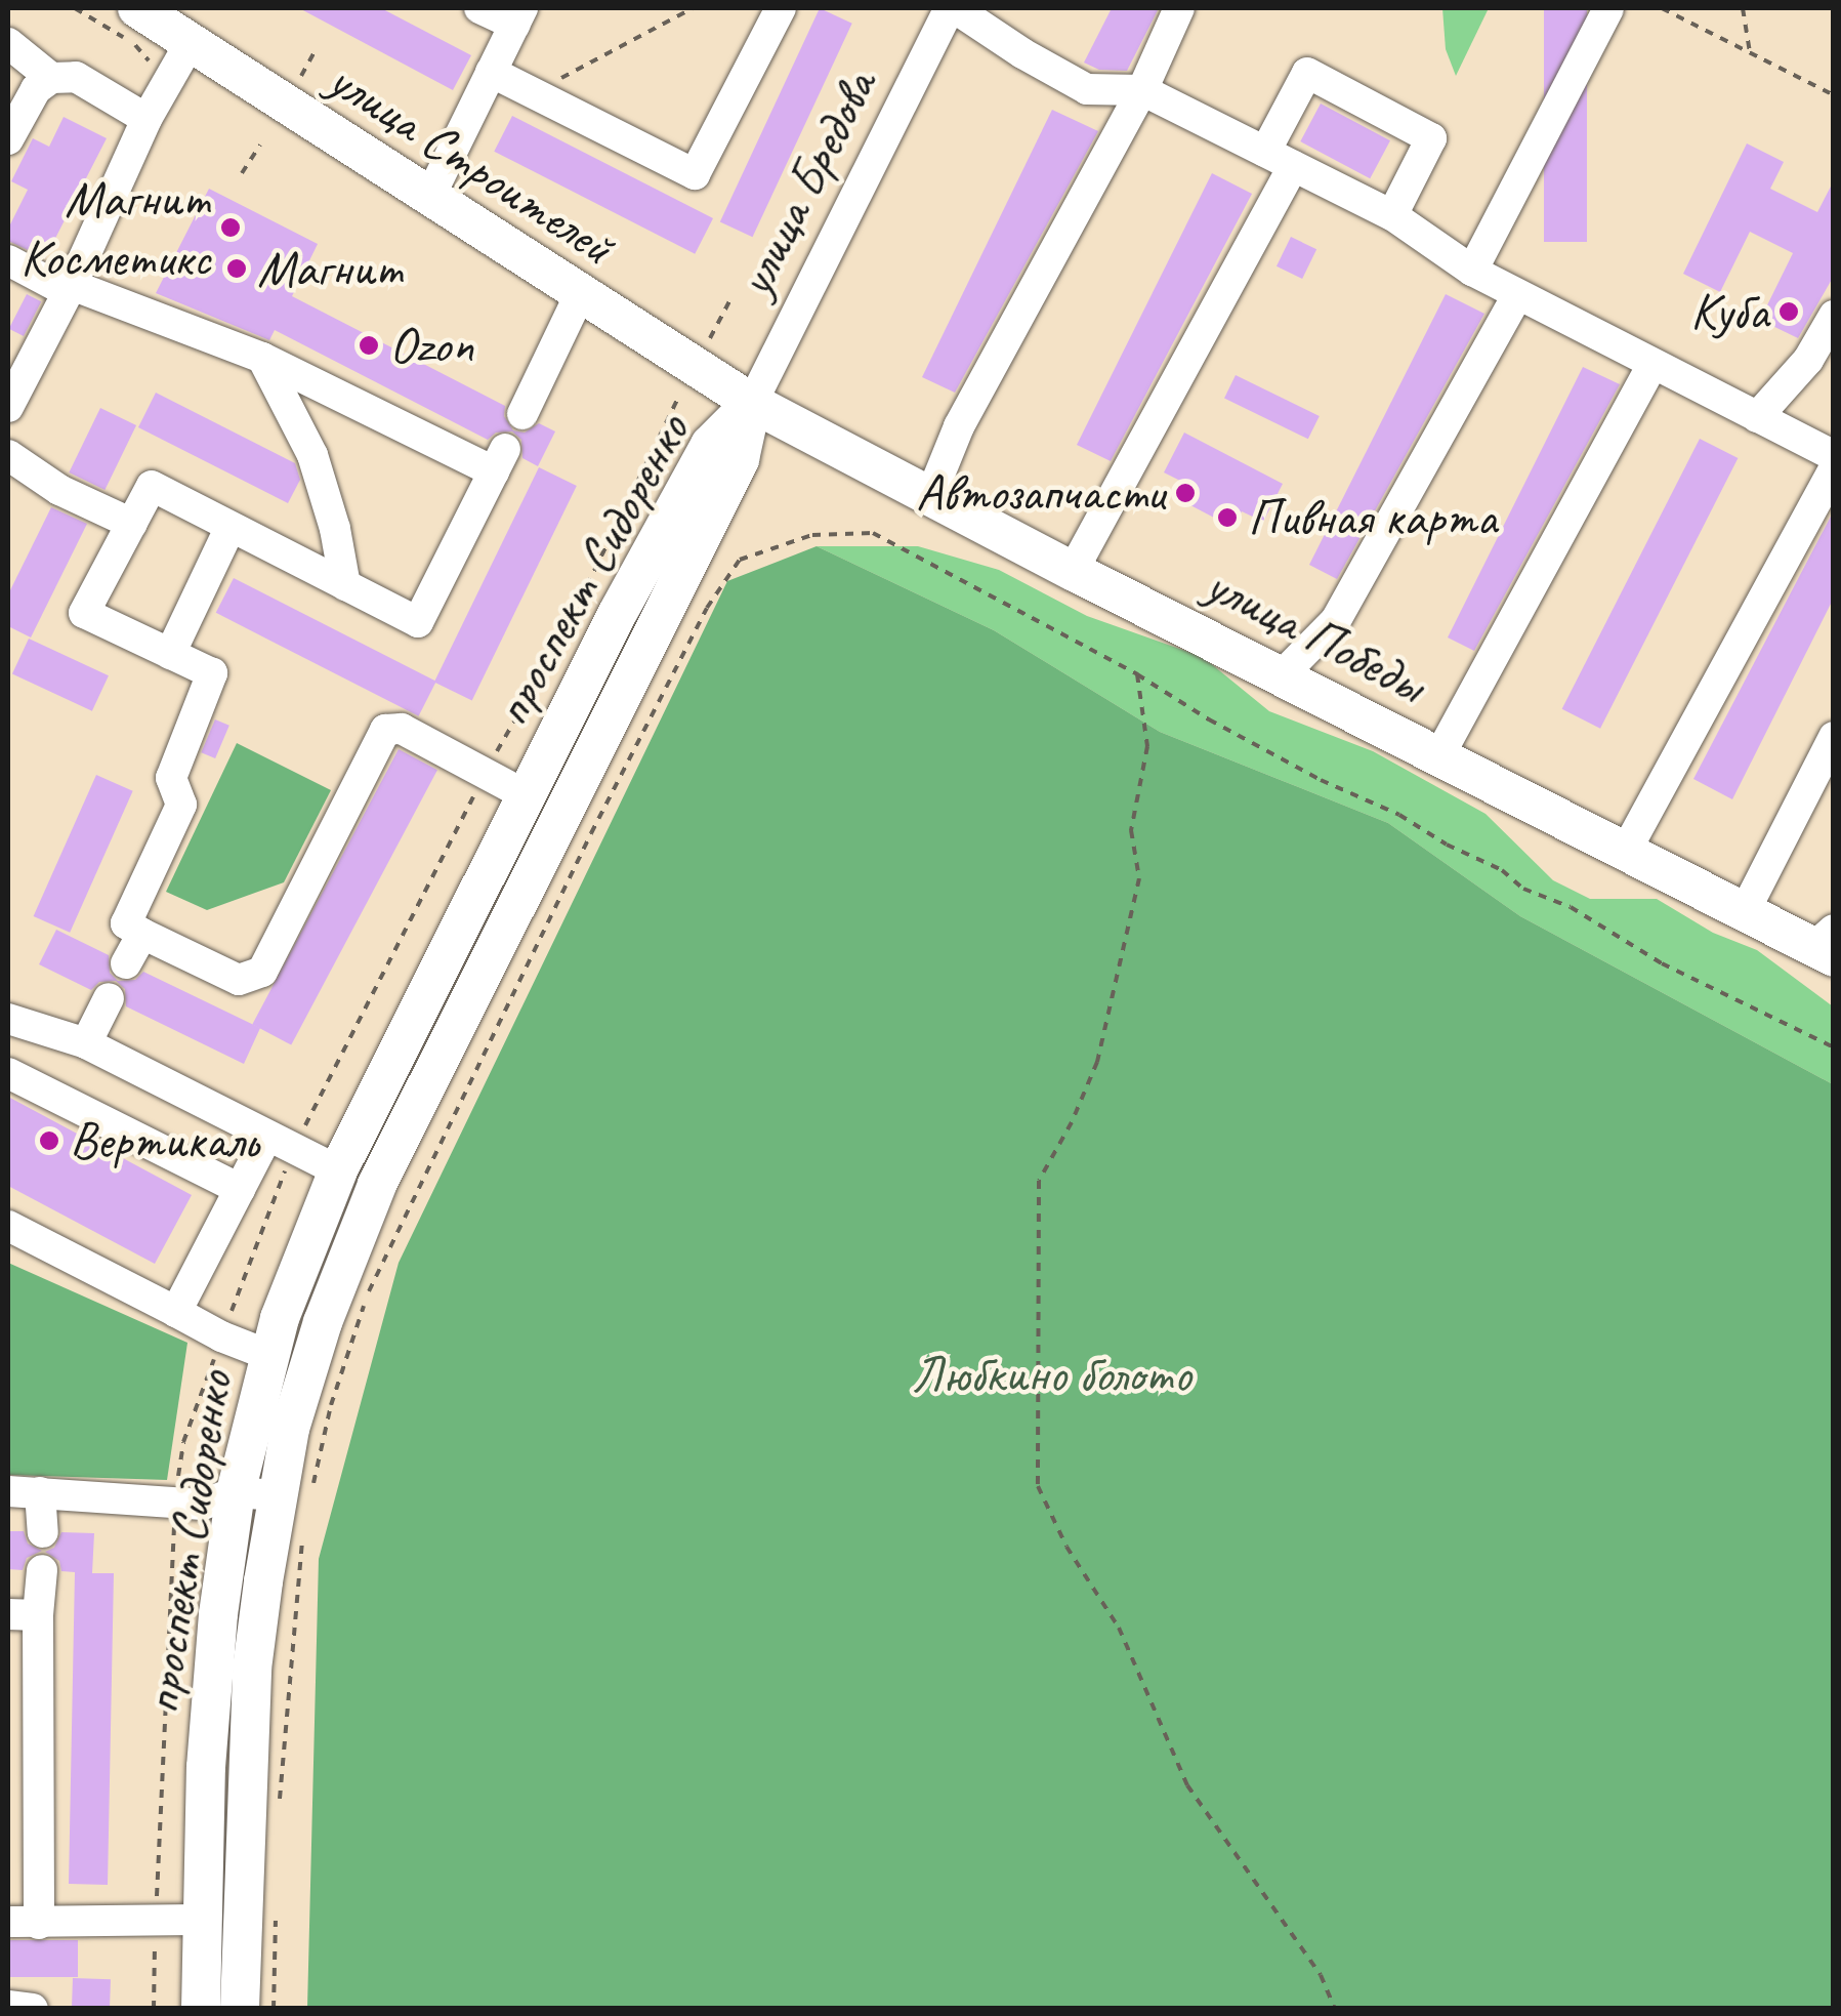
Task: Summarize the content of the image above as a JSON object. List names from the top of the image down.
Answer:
{
  "streets": {
    "main road": ["улица Строителей", "проспект Сидоренко", "улица Победы"],
    "street": ["улица Бредова"]
  },
  "crossings": [
    ["улица Строителей", "улица Бредова"],
    ["улица Строителей", "проспект Сидоренко"],
    ["улица Строителей", "улица Победы"],
    ["улица Бредова", "проспект Сидоренко"],
    ["улица Бредова", "улица Победы"],
    ["проспект Сидоренко", "улица Победы"]
  ],
  "parks": ["Любкино болото"],
  "places": [
    "Магнит Косметикс",
    "Магнит",
    "Куба",
    "Ozon",
    "Автозапчасти",
    "Пивная карта",
    "Вертикаль"
  ]
}
